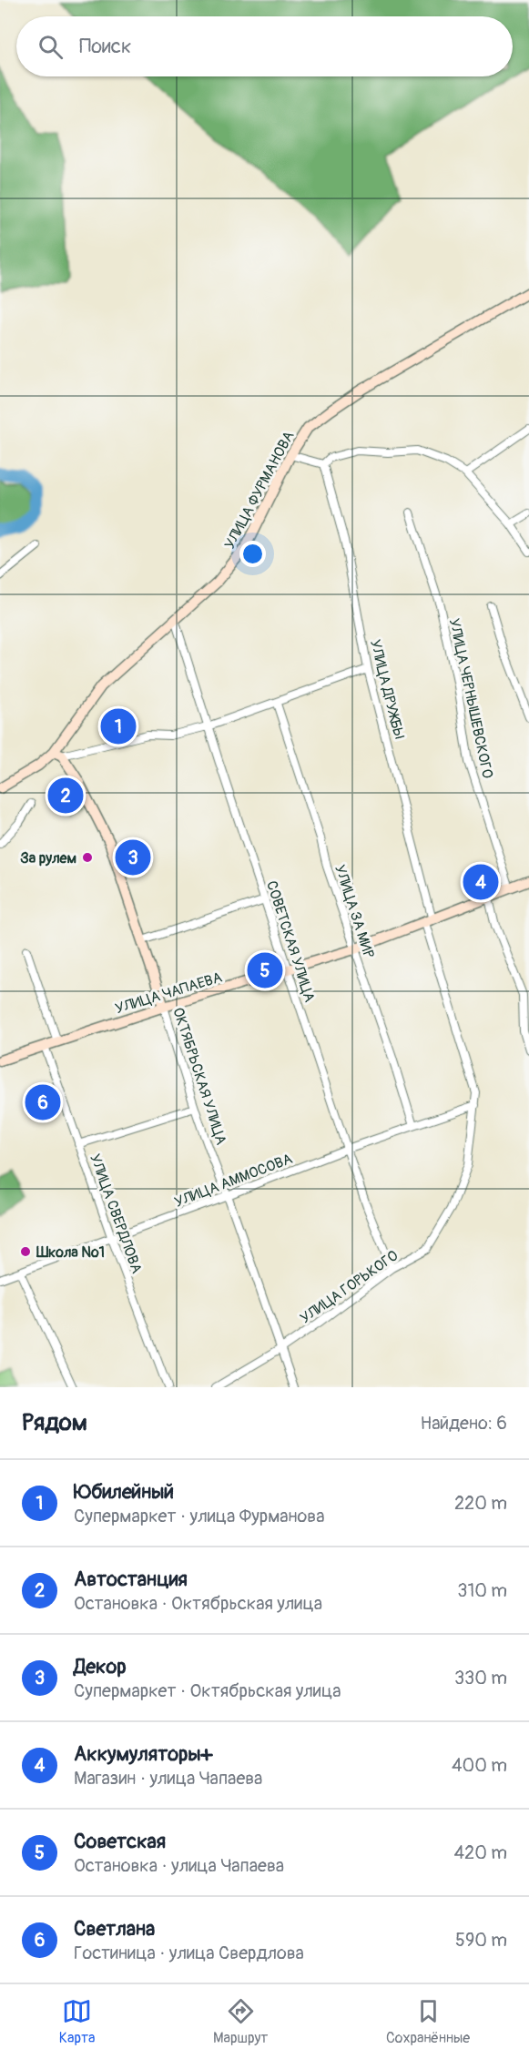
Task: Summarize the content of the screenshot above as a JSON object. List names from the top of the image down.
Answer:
{
  "streets": {
    "main road": ["УЛИЦА ФУРМАНОВА", "УЛИЦА ЧАПАЕВА", "ОКТЯБРЬСКАЯ УЛИЦА"],
    "street": [
      "УЛИЦА ДРУЖБЫ",
      "УЛИЦА ЧЕРНЫШЕВСКОГО",
      "УЛИЦА ЗА МИР",
      "СОВЕТСКАЯ УЛИЦА",
      "УЛИЦА АММОСОВА",
      "УЛИЦА СВЕРДЛОВА",
      "УЛИЦА ГОРЬКОГО"
    ]
  },
  "crossings": [
    ["УЛИЦА ФУРМАНОВА", "СОВЕТСКАЯ УЛИЦА"],
    ["УЛИЦА ФУРМАНОВА", "ОКТЯБРЬСКАЯ УЛИЦА"],
    ["УЛИЦА ДРУЖБЫ", "УЛИЦА ЧАПАЕВА"],
    ["УЛИЦА ДРУЖБЫ", "УЛИЦА ГОРЬКОГО"],
    ["УЛИЦА ЧЕРНЫШЕВСКОГО", "УЛИЦА ЧАПАЕВА"],
    ["УЛИЦА ЗА МИР", "УЛИЦА ЧАПАЕВА"],
    ["УЛИЦА ЗА МИР", "УЛИЦА АММОСОВА"],
    ["СОВЕТСКАЯ УЛИЦА", "УЛИЦА ЧАПАЕВА"],
    ["СОВЕТСКАЯ УЛИЦА", "УЛИЦА АММОСОВА"],
    ["СОВЕТСКАЯ УЛИЦА", "УЛИЦА ГОРЬКОГО"],
    ["УЛИЦА ЧАПАЕВА", "ОКТЯБРЬСКАЯ УЛИЦА"],
    ["УЛИЦА ЧАПАЕВА", "УЛИЦА СВЕРДЛОВА"],
    ["УЛИЦА ЧАПАЕВА", "УЛИЦА ГОРЬКОГО"],
    ["ОКТЯБРЬСКАЯ УЛИЦА", "УЛИЦА АММОСОВА"],
    ["ОКТЯБРЬСКАЯ УЛИЦА", "УЛИЦА ГОРЬКОГО"],
    ["УЛИЦА АММОСОВА", "УЛИЦА СВЕРДЛОВА"],
    ["УЛИЦА АММОСОВА", "УЛИЦА ГОРЬКОГО"]
  ],
  "places": ["За рулем", "Школа №1"],
  "page": {
    "search": "Поиск",
    "pins": [
      "1",
      "2",
      "3",
      "4",
      "5",
      "6"
    ],
    "heading": ["Рядом", "Найдено: 6"],
    "list": [
      {
        "mark": "1",
        "name": "Юбилейный",
        "note": "Супермаркет · улица Фурманова",
        "value": "220 m"
      },
      {
        "mark": "2",
        "name": "Автостанция",
        "note": "Остановка · Октябрьская улица",
        "value": "310 m"
      },
      {
        "mark": "3",
        "name": "Декор",
        "note": "Супермаркет · Октябрьская улица",
        "value": "330 m"
      },
      {
        "mark": "4",
        "name": "Аккумуляторы+",
        "note": "Магазин · улица Чапаева",
        "value": "400 m"
      },
      {
        "mark": "5",
        "name": "Советская",
        "note": "Остановка · улица Чапаева",
        "value": "420 m"
      },
      {
        "mark": "6",
        "name": "Светлана",
        "note": "Гостиница · улица Свердлова",
        "value": "590 m"
      }
    ],
    "nav": ["Карта", "Маршрут", "Сохранённые"]
  }
}
